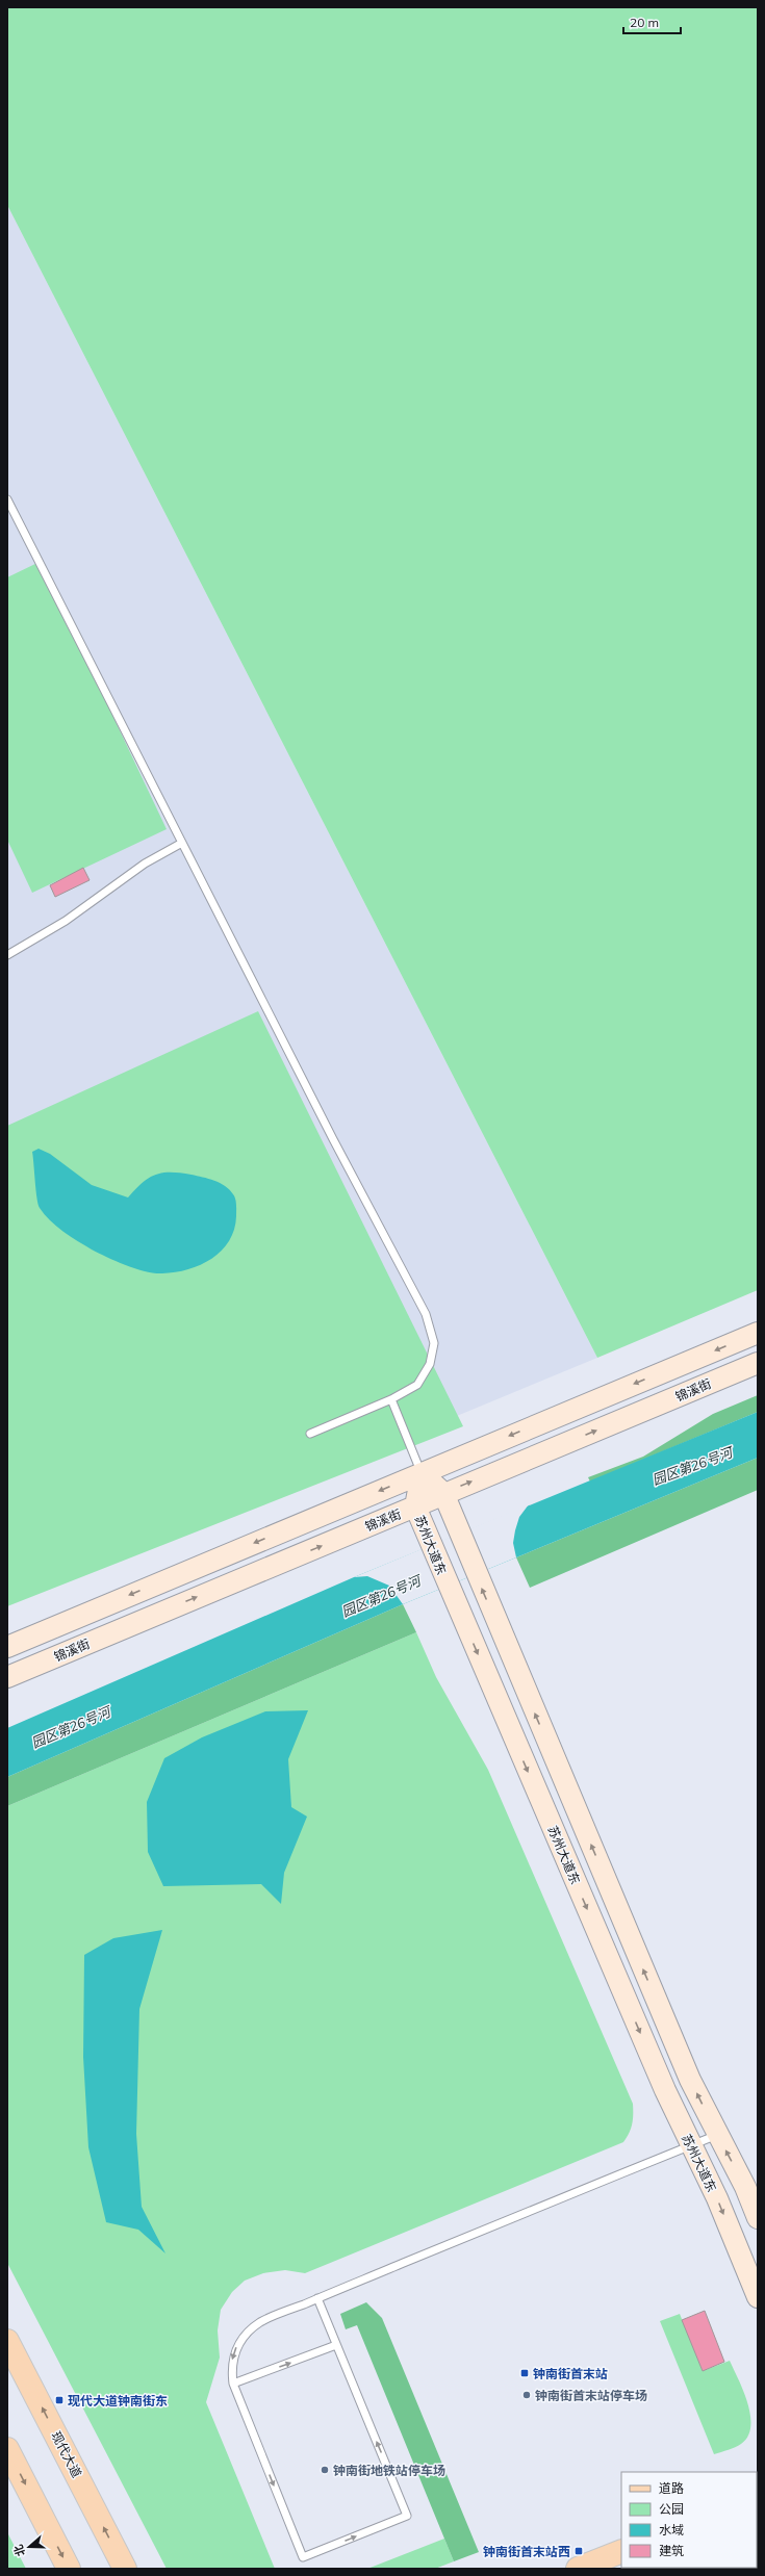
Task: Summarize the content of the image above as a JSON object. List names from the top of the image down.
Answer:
{
  "streets": {
    "main road": ["锦溪街", "苏州大道东", "现代大道"]
  },
  "crossings": [
    ["锦溪街", "苏州大道东"]
  ],
  "water": ["园区第26号河"],
  "places": {
    "transit": ["钟南街首末站", "现代大道钟南街东", "钟南街首末站西"],
    "other": ["钟南街首末站停车场", "钟南街地铁站停车场"]
  },
  "legend": [
    "道路",
    "公园",
    "水域",
    "建筑"
  ],
  "scale_bar": "20 m",
  "north": "left"
}
